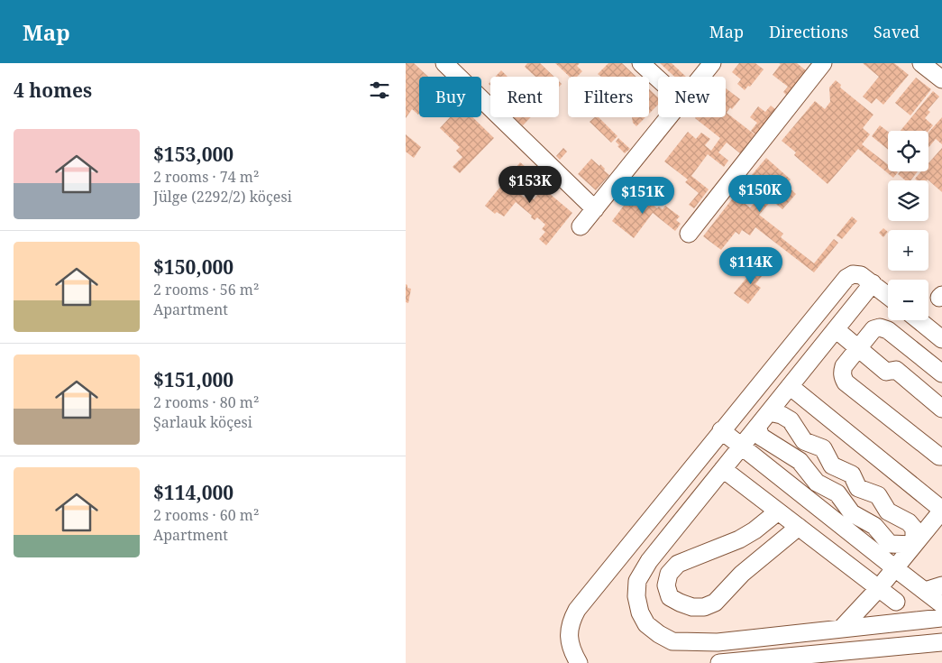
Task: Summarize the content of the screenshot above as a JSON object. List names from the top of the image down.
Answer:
{
  "page": {
    "header": "Map",
    "nav": ["Map", "Directions", "Saved"],
    "heading": "4 homes",
    "chip": [
      "Buy",
      "Rent",
      "Filters",
      "New"
    ],
    "list": [
      {
        "name": "$153,000",
        "note": "2 rooms · 74 m² · Jülge (2292/2) köçesi"
      },
      {
        "name": "$150,000",
        "note": "2 rooms · 56 m² · Apartment"
      },
      {
        "name": "$151,000",
        "note": "2 rooms · 80 m² · Şarlauk köçesi"
      },
      {
        "name": "$114,000",
        "note": "2 rooms · 60 m² · Apartment"
      }
    ],
    "map_buttons": ["+", "−"],
    "price": [
      "$153K",
      "$150K",
      "$151K",
      "$114K"
    ]
  }
}
